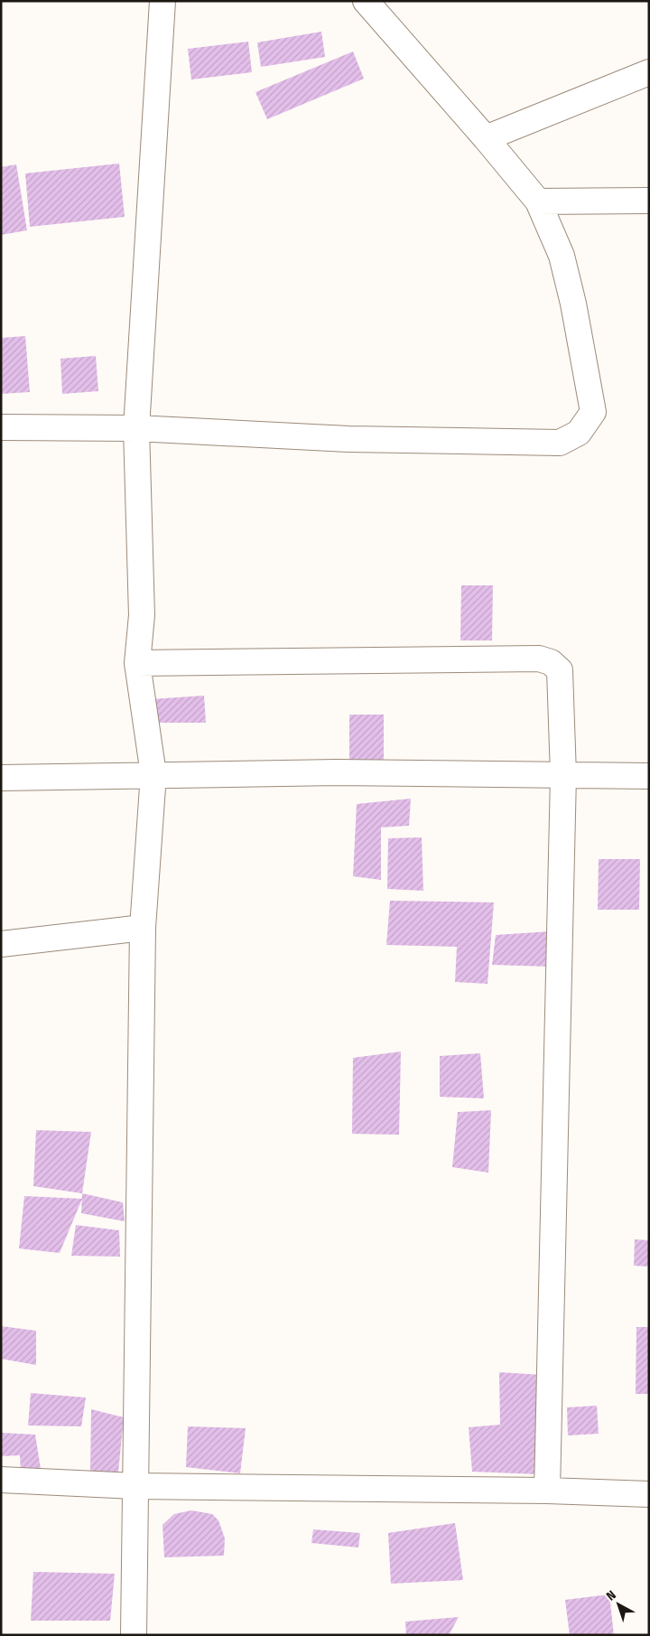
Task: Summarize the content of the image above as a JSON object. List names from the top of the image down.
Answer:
{
  "north": "top left"
}
